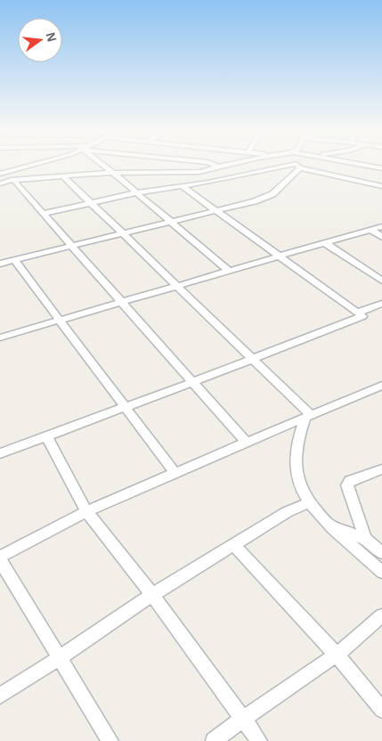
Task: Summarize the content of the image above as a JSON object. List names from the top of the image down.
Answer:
{
  "north": "right"
}
